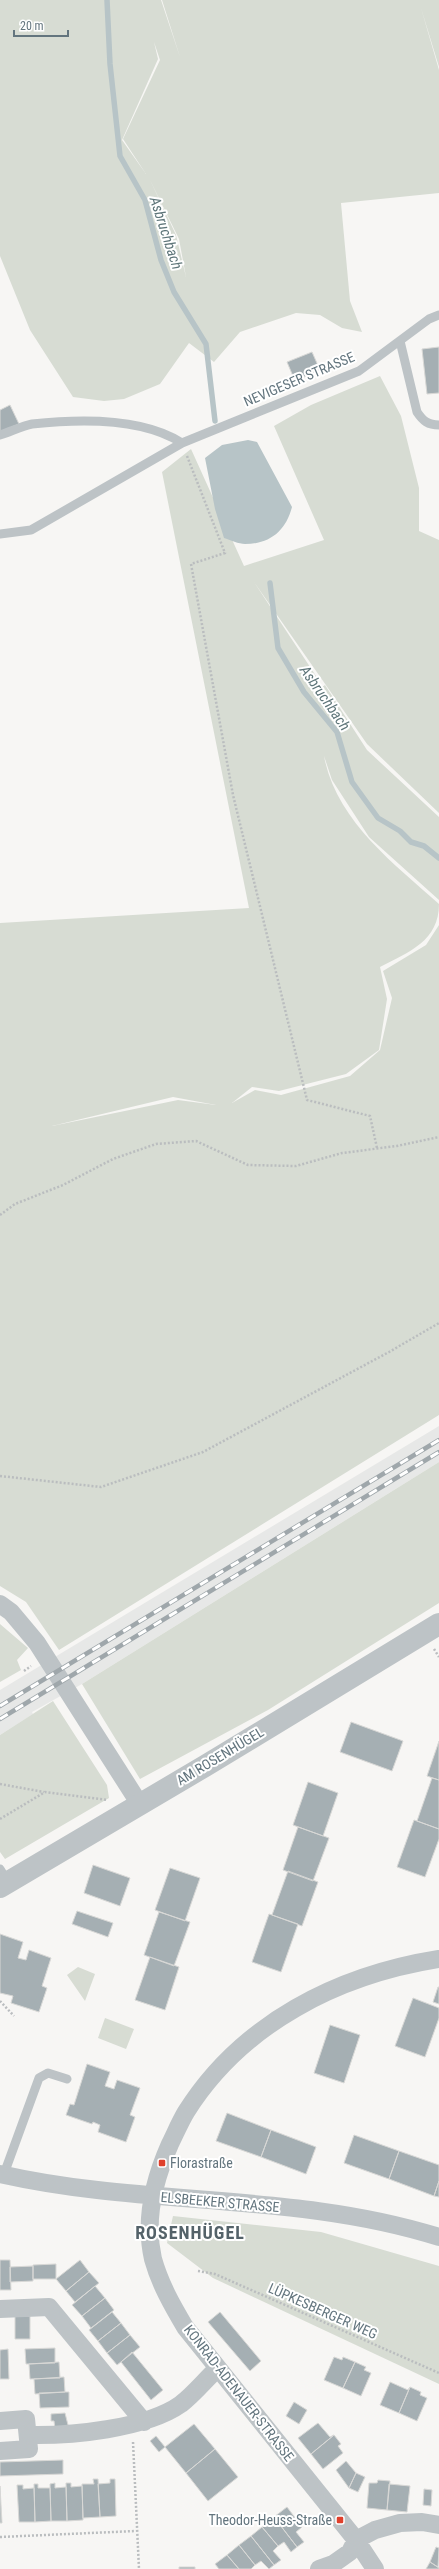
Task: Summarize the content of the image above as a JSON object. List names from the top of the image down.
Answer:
{
  "streets": {
    "street": ["AM ROSENHÜGEL", "ELSBEEKER STRASSE", "KONRAD-ADENAUER-STRASSE"],
    "lane": ["NEVIGESER STRASSE"],
    "path": ["LÜPKESBERGER WEG"]
  },
  "crossings": [
    ["ELSBEEKER STRASSE", "KONRAD-ADENAUER-STRASSE"]
  ],
  "districts": ["ROSENHÜGEL"],
  "water": ["Asbruchbach"],
  "places": {
    "transit": ["Florastraße", "Theodor-Heuss-Straße"]
  },
  "scale_bar": "20 m"
}
